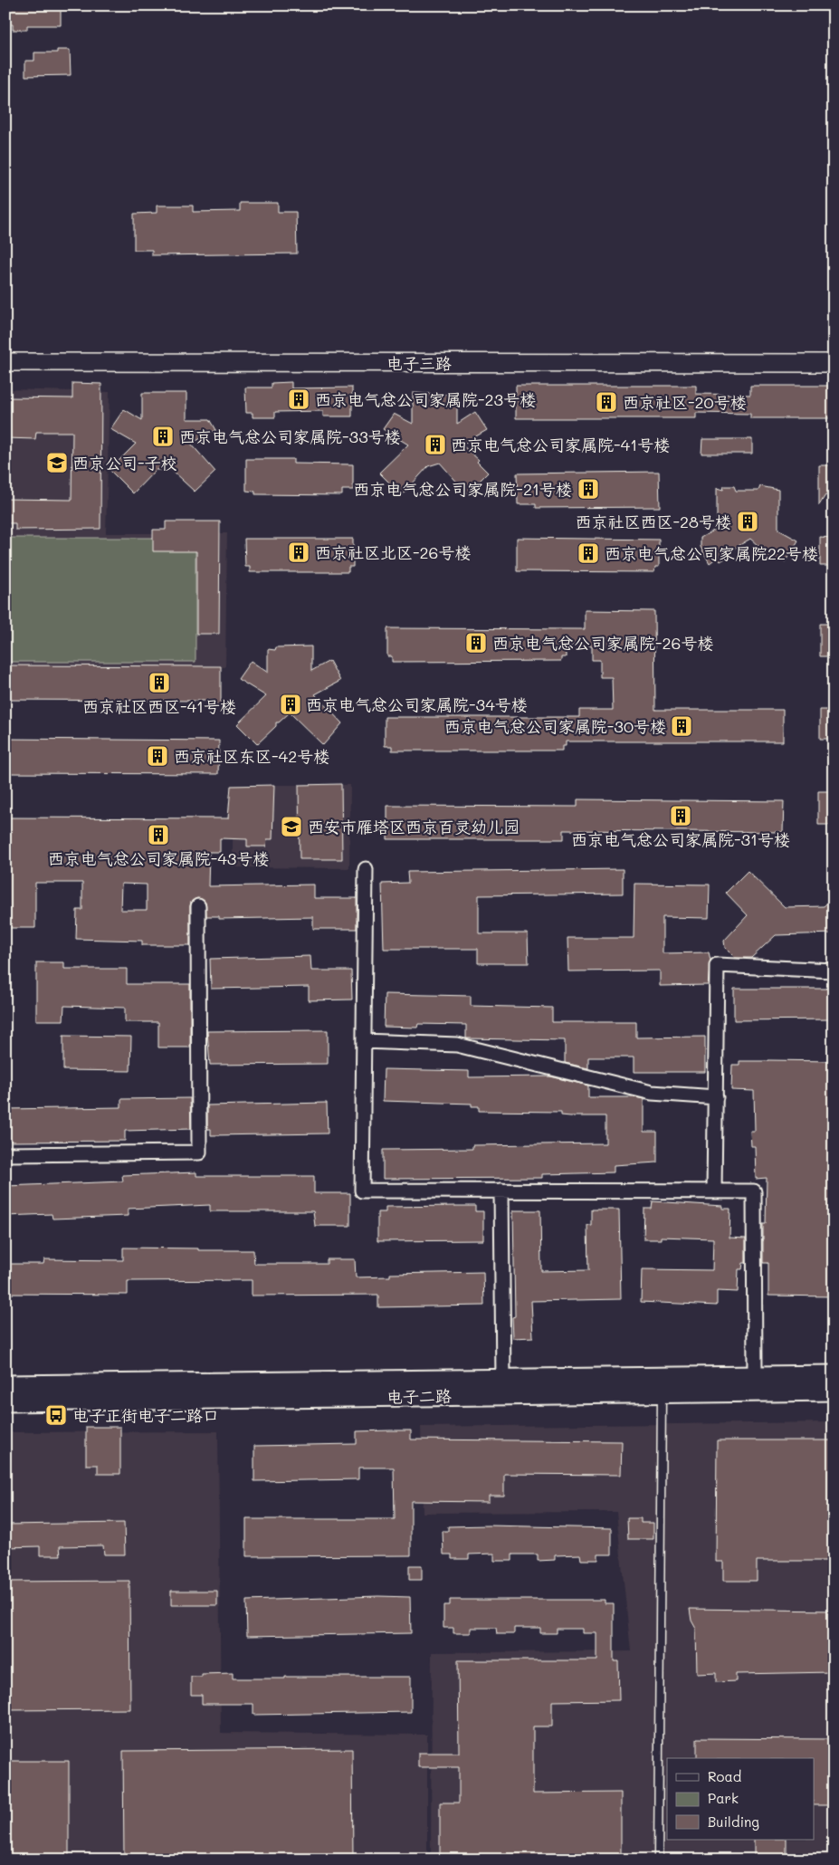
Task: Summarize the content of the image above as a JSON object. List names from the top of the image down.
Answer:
{
  "streets": {
    "main road": ["电子二路"],
    "street": ["电子三路"]
  },
  "places": {
    "building": [
      "西京电气总公司家属院-23号楼",
      "西京社区-20号楼",
      "西京电气总公司家属院-33号楼",
      "西京电气总公司家属院-41号楼",
      "西京电气总公司家属院-21号楼",
      "西京社区西区-28号楼",
      "西京社区北区-26号楼",
      "西京电气总公司家属院22号楼",
      "西京电气总公司家属院-26号楼",
      "西京社区西区-41号楼",
      "西京电气总公司家属院-34号楼",
      "西京电气总公司家属院-30号楼",
      "西京社区东区-42号楼",
      "西京电气总公司家属院-31号楼",
      "西京电气总公司家属院-43号楼"
    ],
    "school or university": ["西京公司-子校", "西安市雁塔区西京百灵幼儿园"],
    "bus stop": ["电子正街电子二路口"]
  },
  "legend": ["Road", "Park", "Building"]
}
